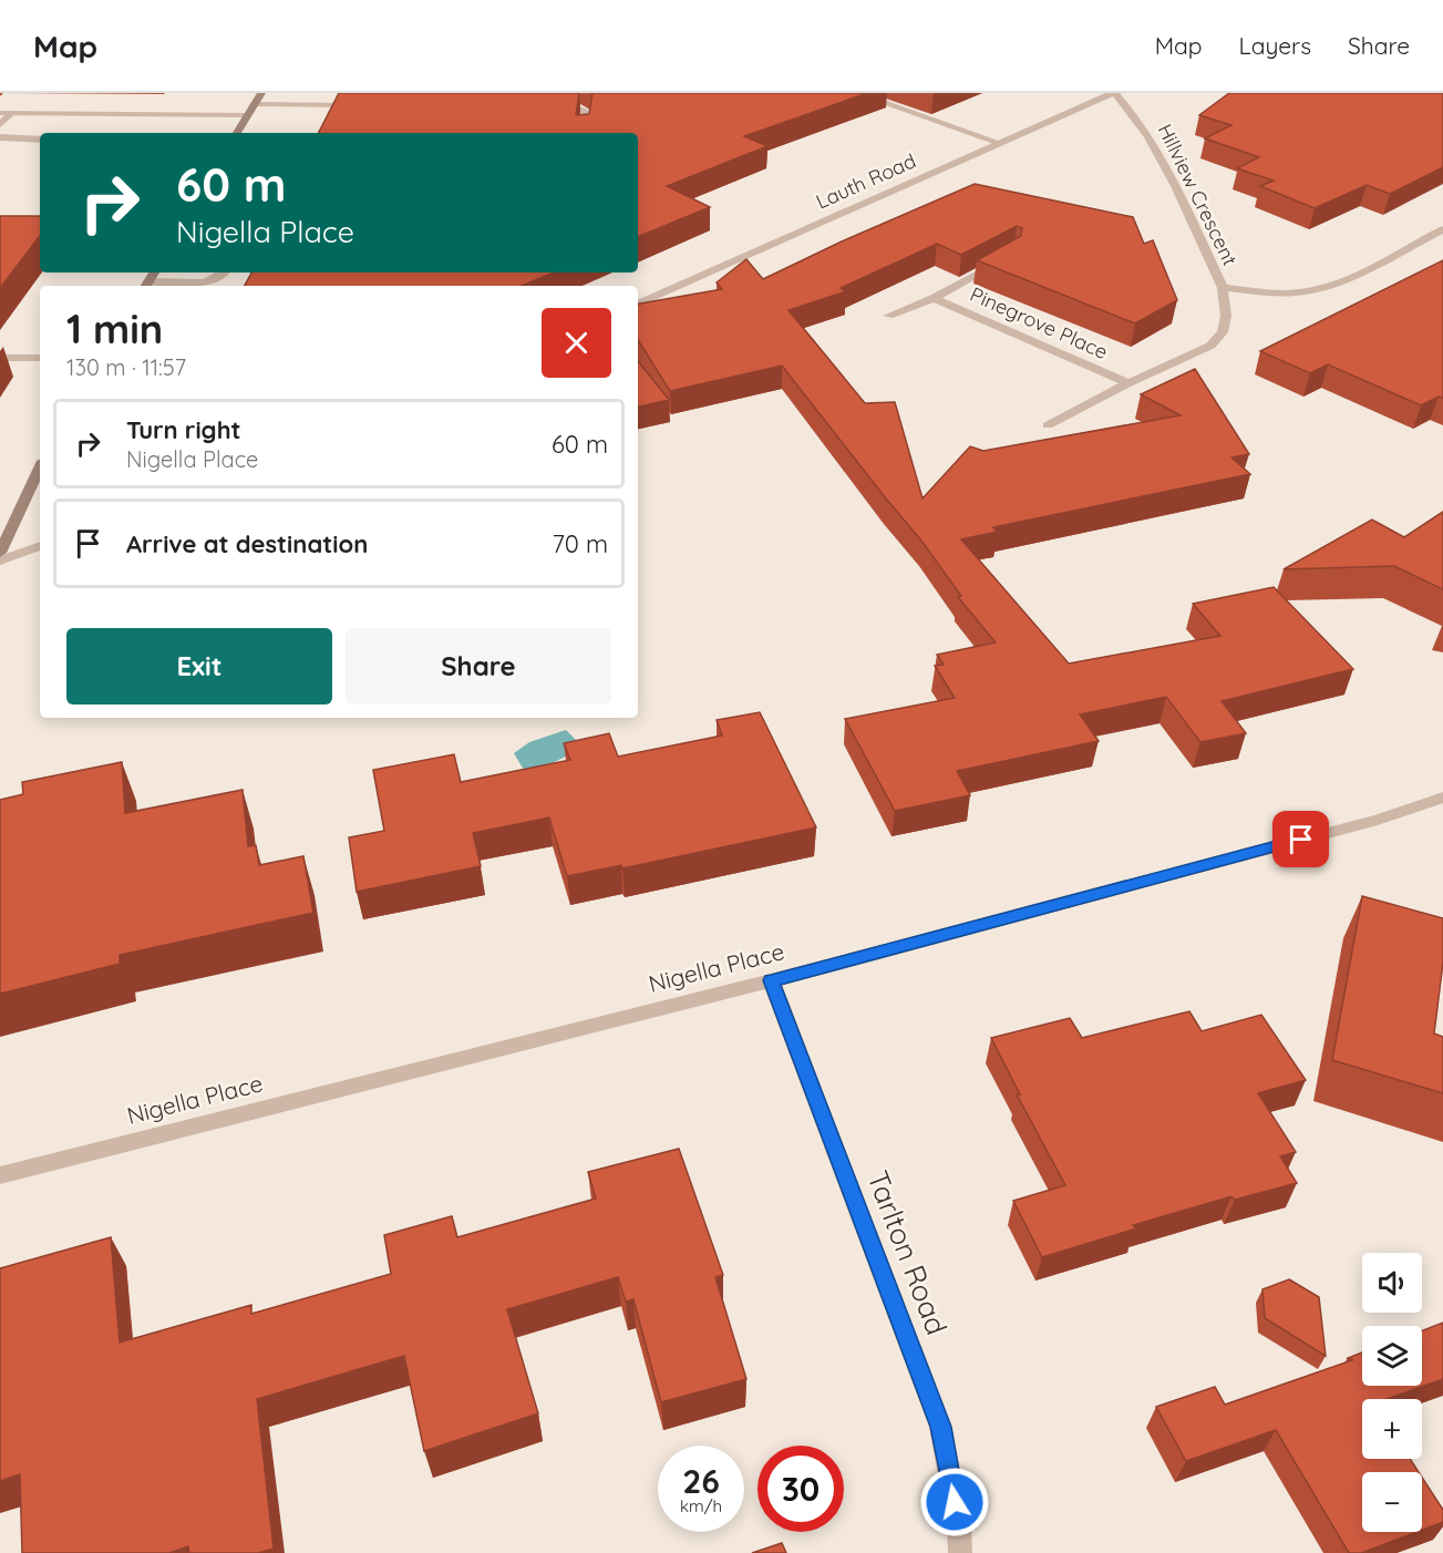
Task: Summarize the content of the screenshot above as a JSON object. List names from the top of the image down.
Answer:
{
  "streets": {
    "street": [
      "Lauth Road",
      "Hillview Crescent",
      "Pinegrove Place",
      "Nigella Place",
      "Tarlton Road"
    ]
  },
  "crossings": [
    ["Lauth Road", "Hillview Crescent"],
    ["Hillview Crescent", "Pinegrove Place"],
    ["Nigella Place", "Tarlton Road"]
  ],
  "page": {
    "header": "Map",
    "nav": ["Map", "Layers", "Share"],
    "turn": ["60 m", "Nigella Place"],
    "heading": ["1 min", "130 m · 11:57"],
    "list": [
      {
        "name": "Turn right",
        "note": "Nigella Place",
        "value": "60 m"
      },
      {
        "name": "Arrive at destination",
        "value": "70 m"
      }
    ],
    "buttons": ["Exit", "Share"],
    "map_buttons": ["+", "−"],
    "speed": "26 km/h",
    "limit": "30"
  }
}
